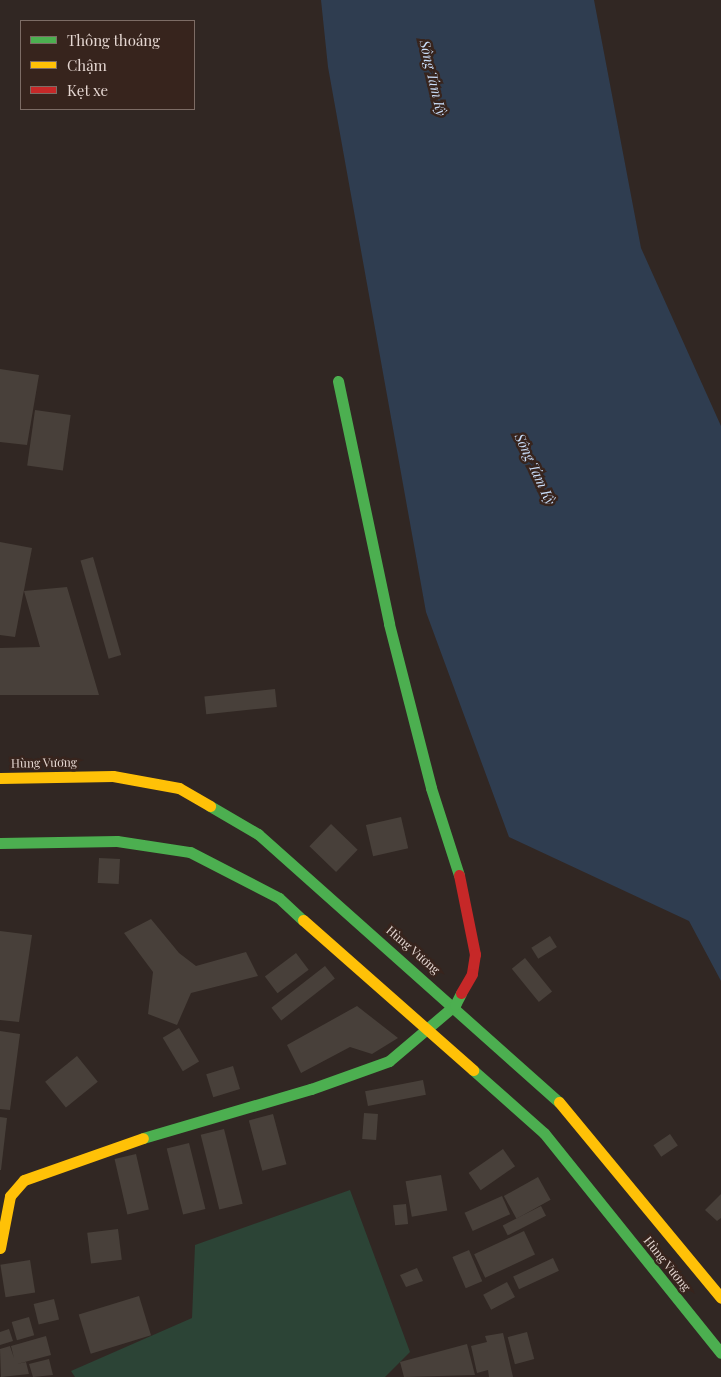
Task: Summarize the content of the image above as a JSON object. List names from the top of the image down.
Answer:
{
  "streets": {
    "main road": ["Hùng Vương"]
  },
  "water": ["Sông Tam Kỳ"],
  "legend": ["Thông thoáng", "Chậm", "Kẹt xe"]
}
